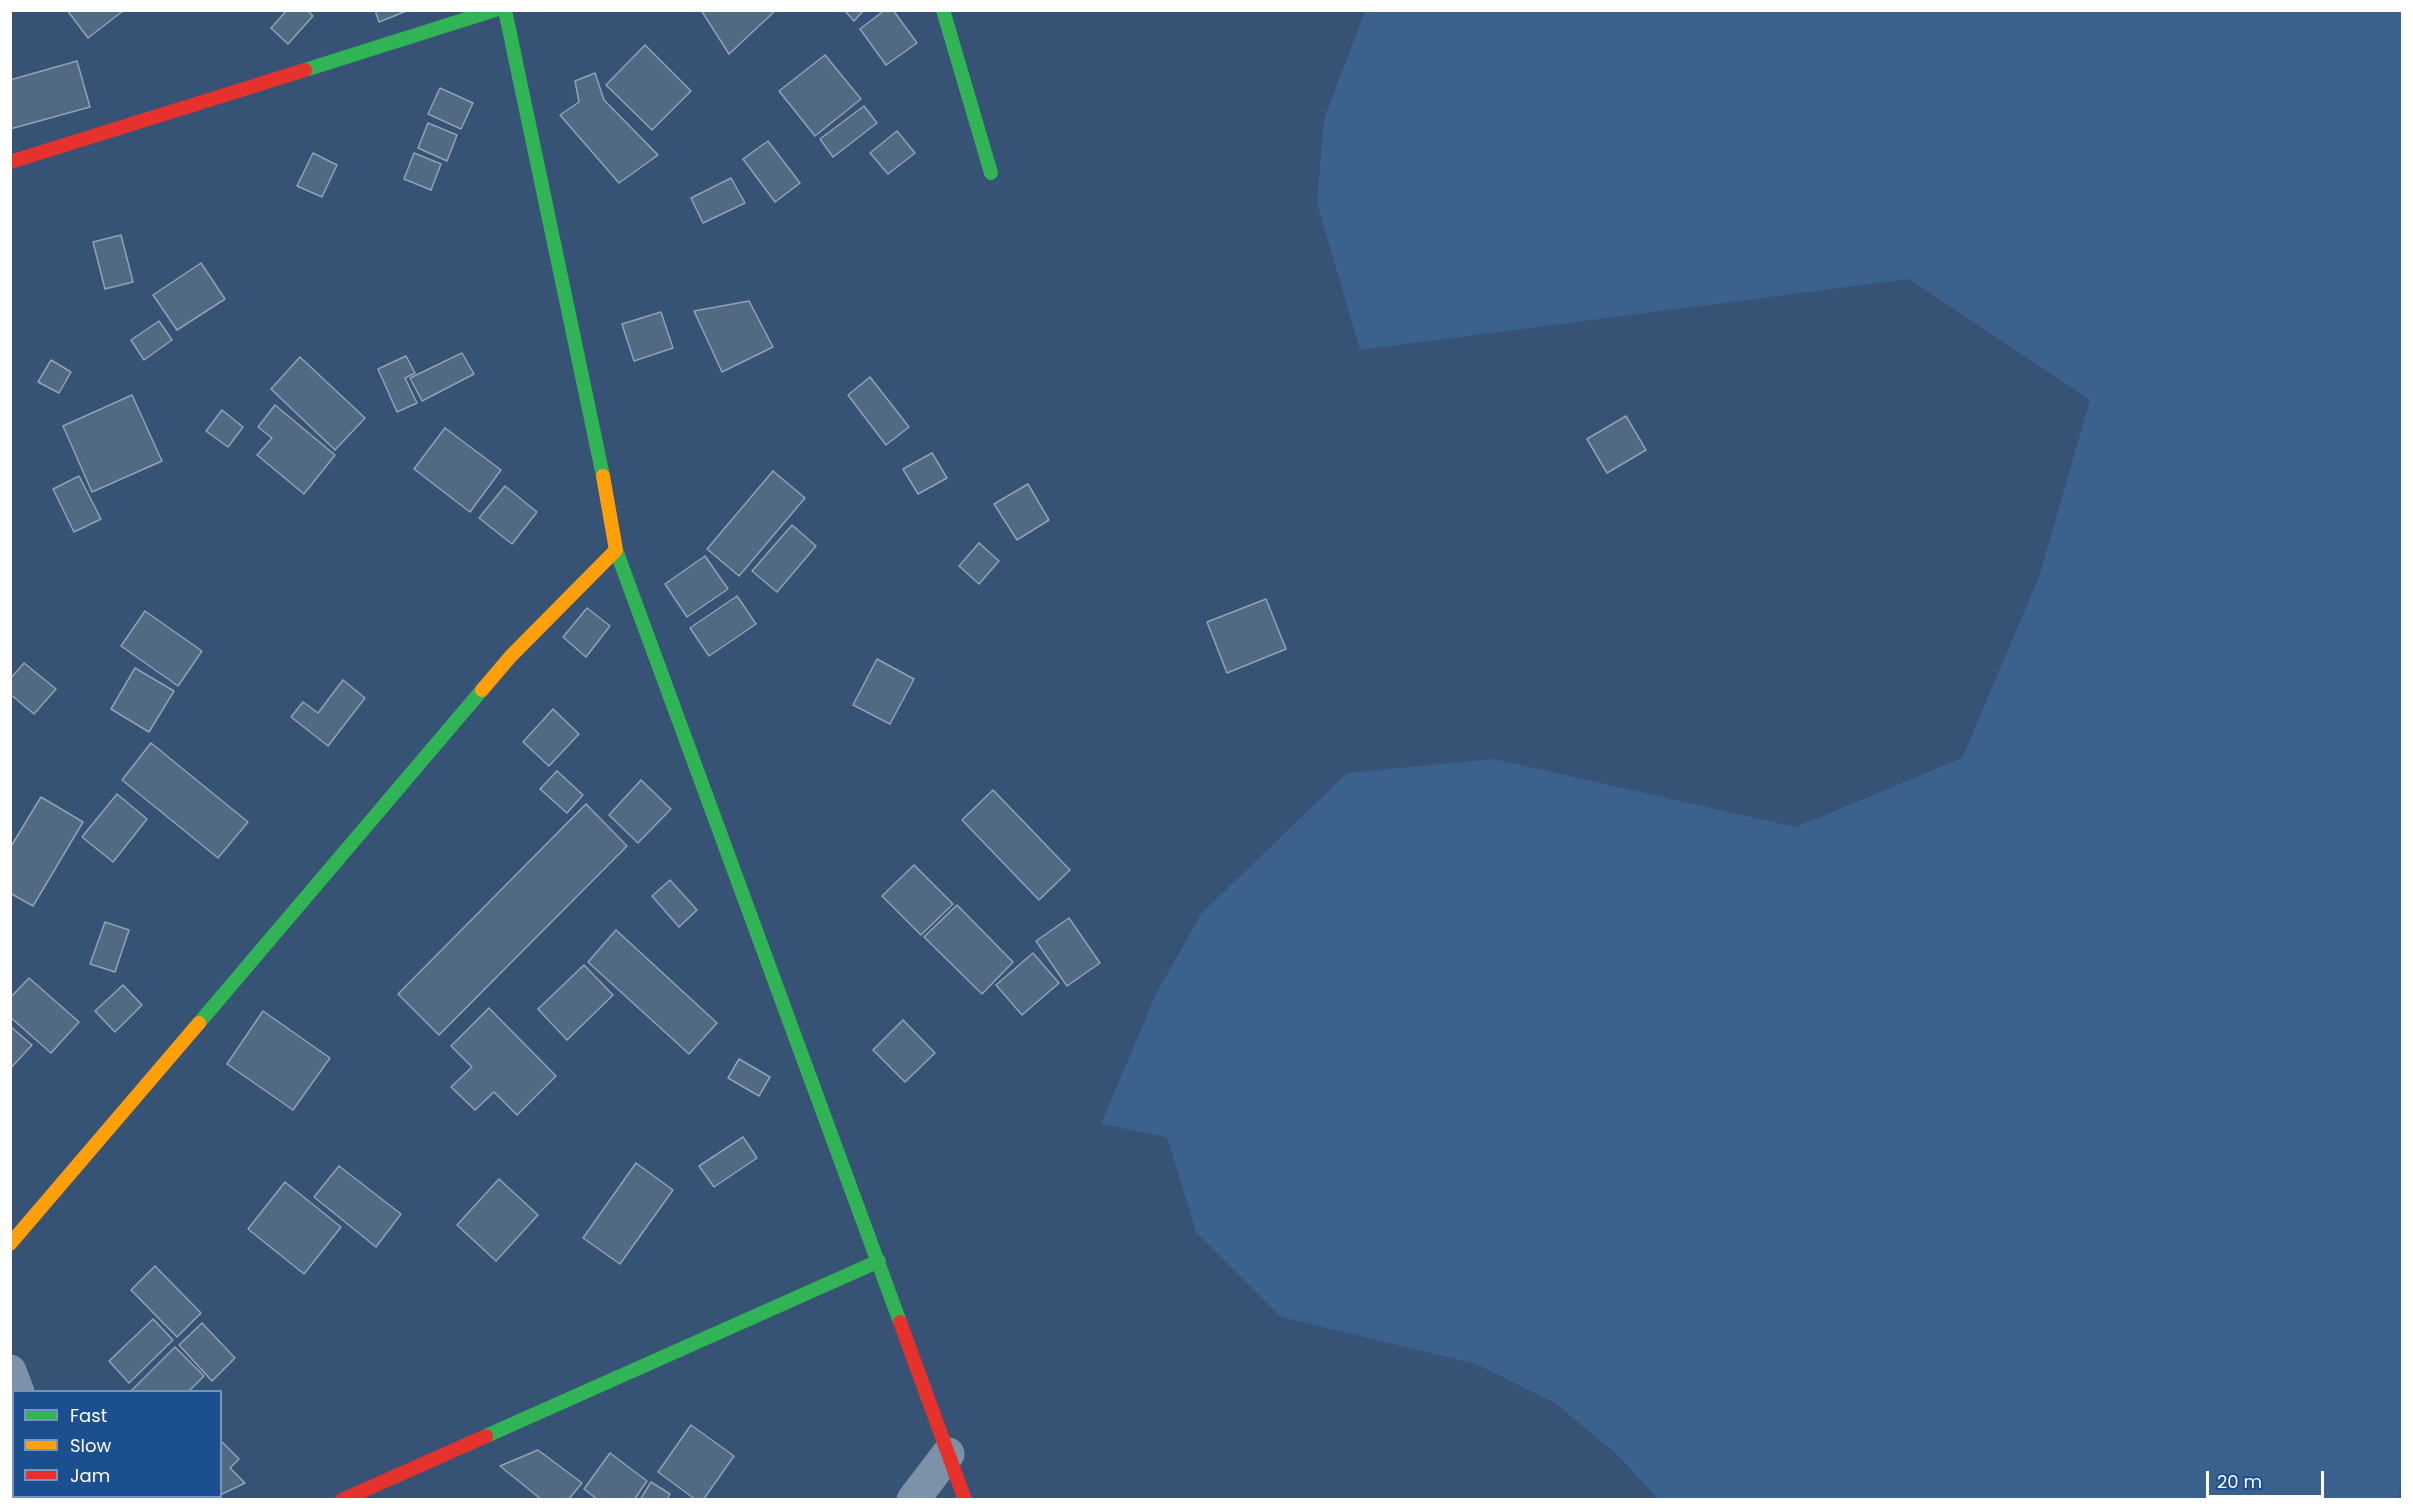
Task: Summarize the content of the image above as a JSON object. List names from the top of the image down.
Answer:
{
  "legend": ["Fast", "Slow", "Jam"],
  "scale_bar": "20 m"
}
